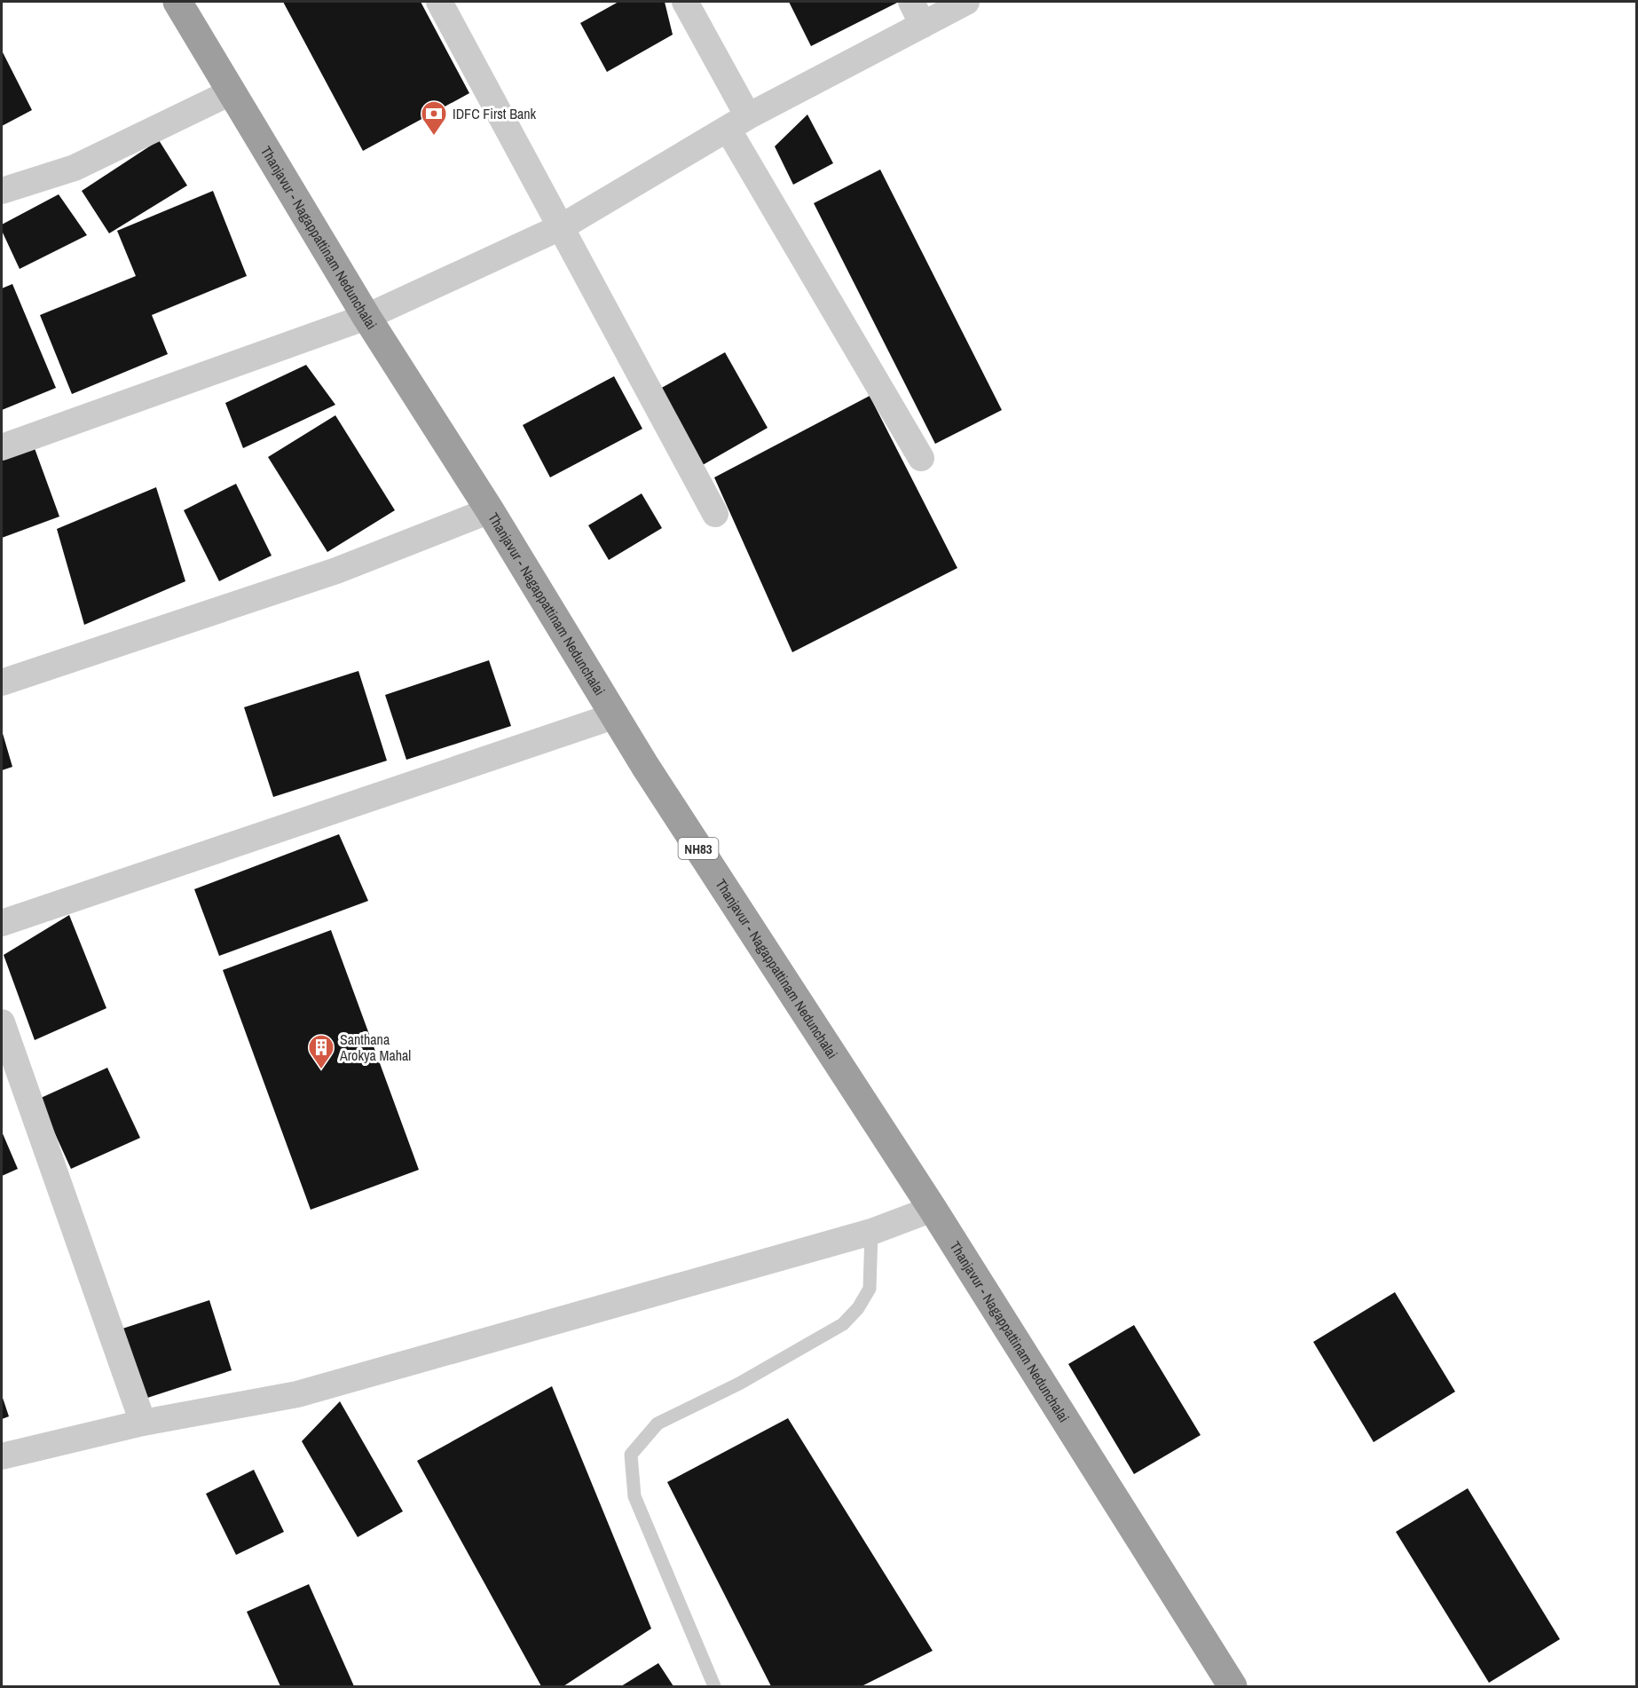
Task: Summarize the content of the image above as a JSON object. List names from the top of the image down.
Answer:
{
  "streets": {
    "highway": ["Thanjavur - Nagappattinam Nedunchalai", "NH83"]
  },
  "places": {
    "bank": ["IDFC First Bank"],
    "building": ["Santhana Arokya Mahal"]
  }
}
